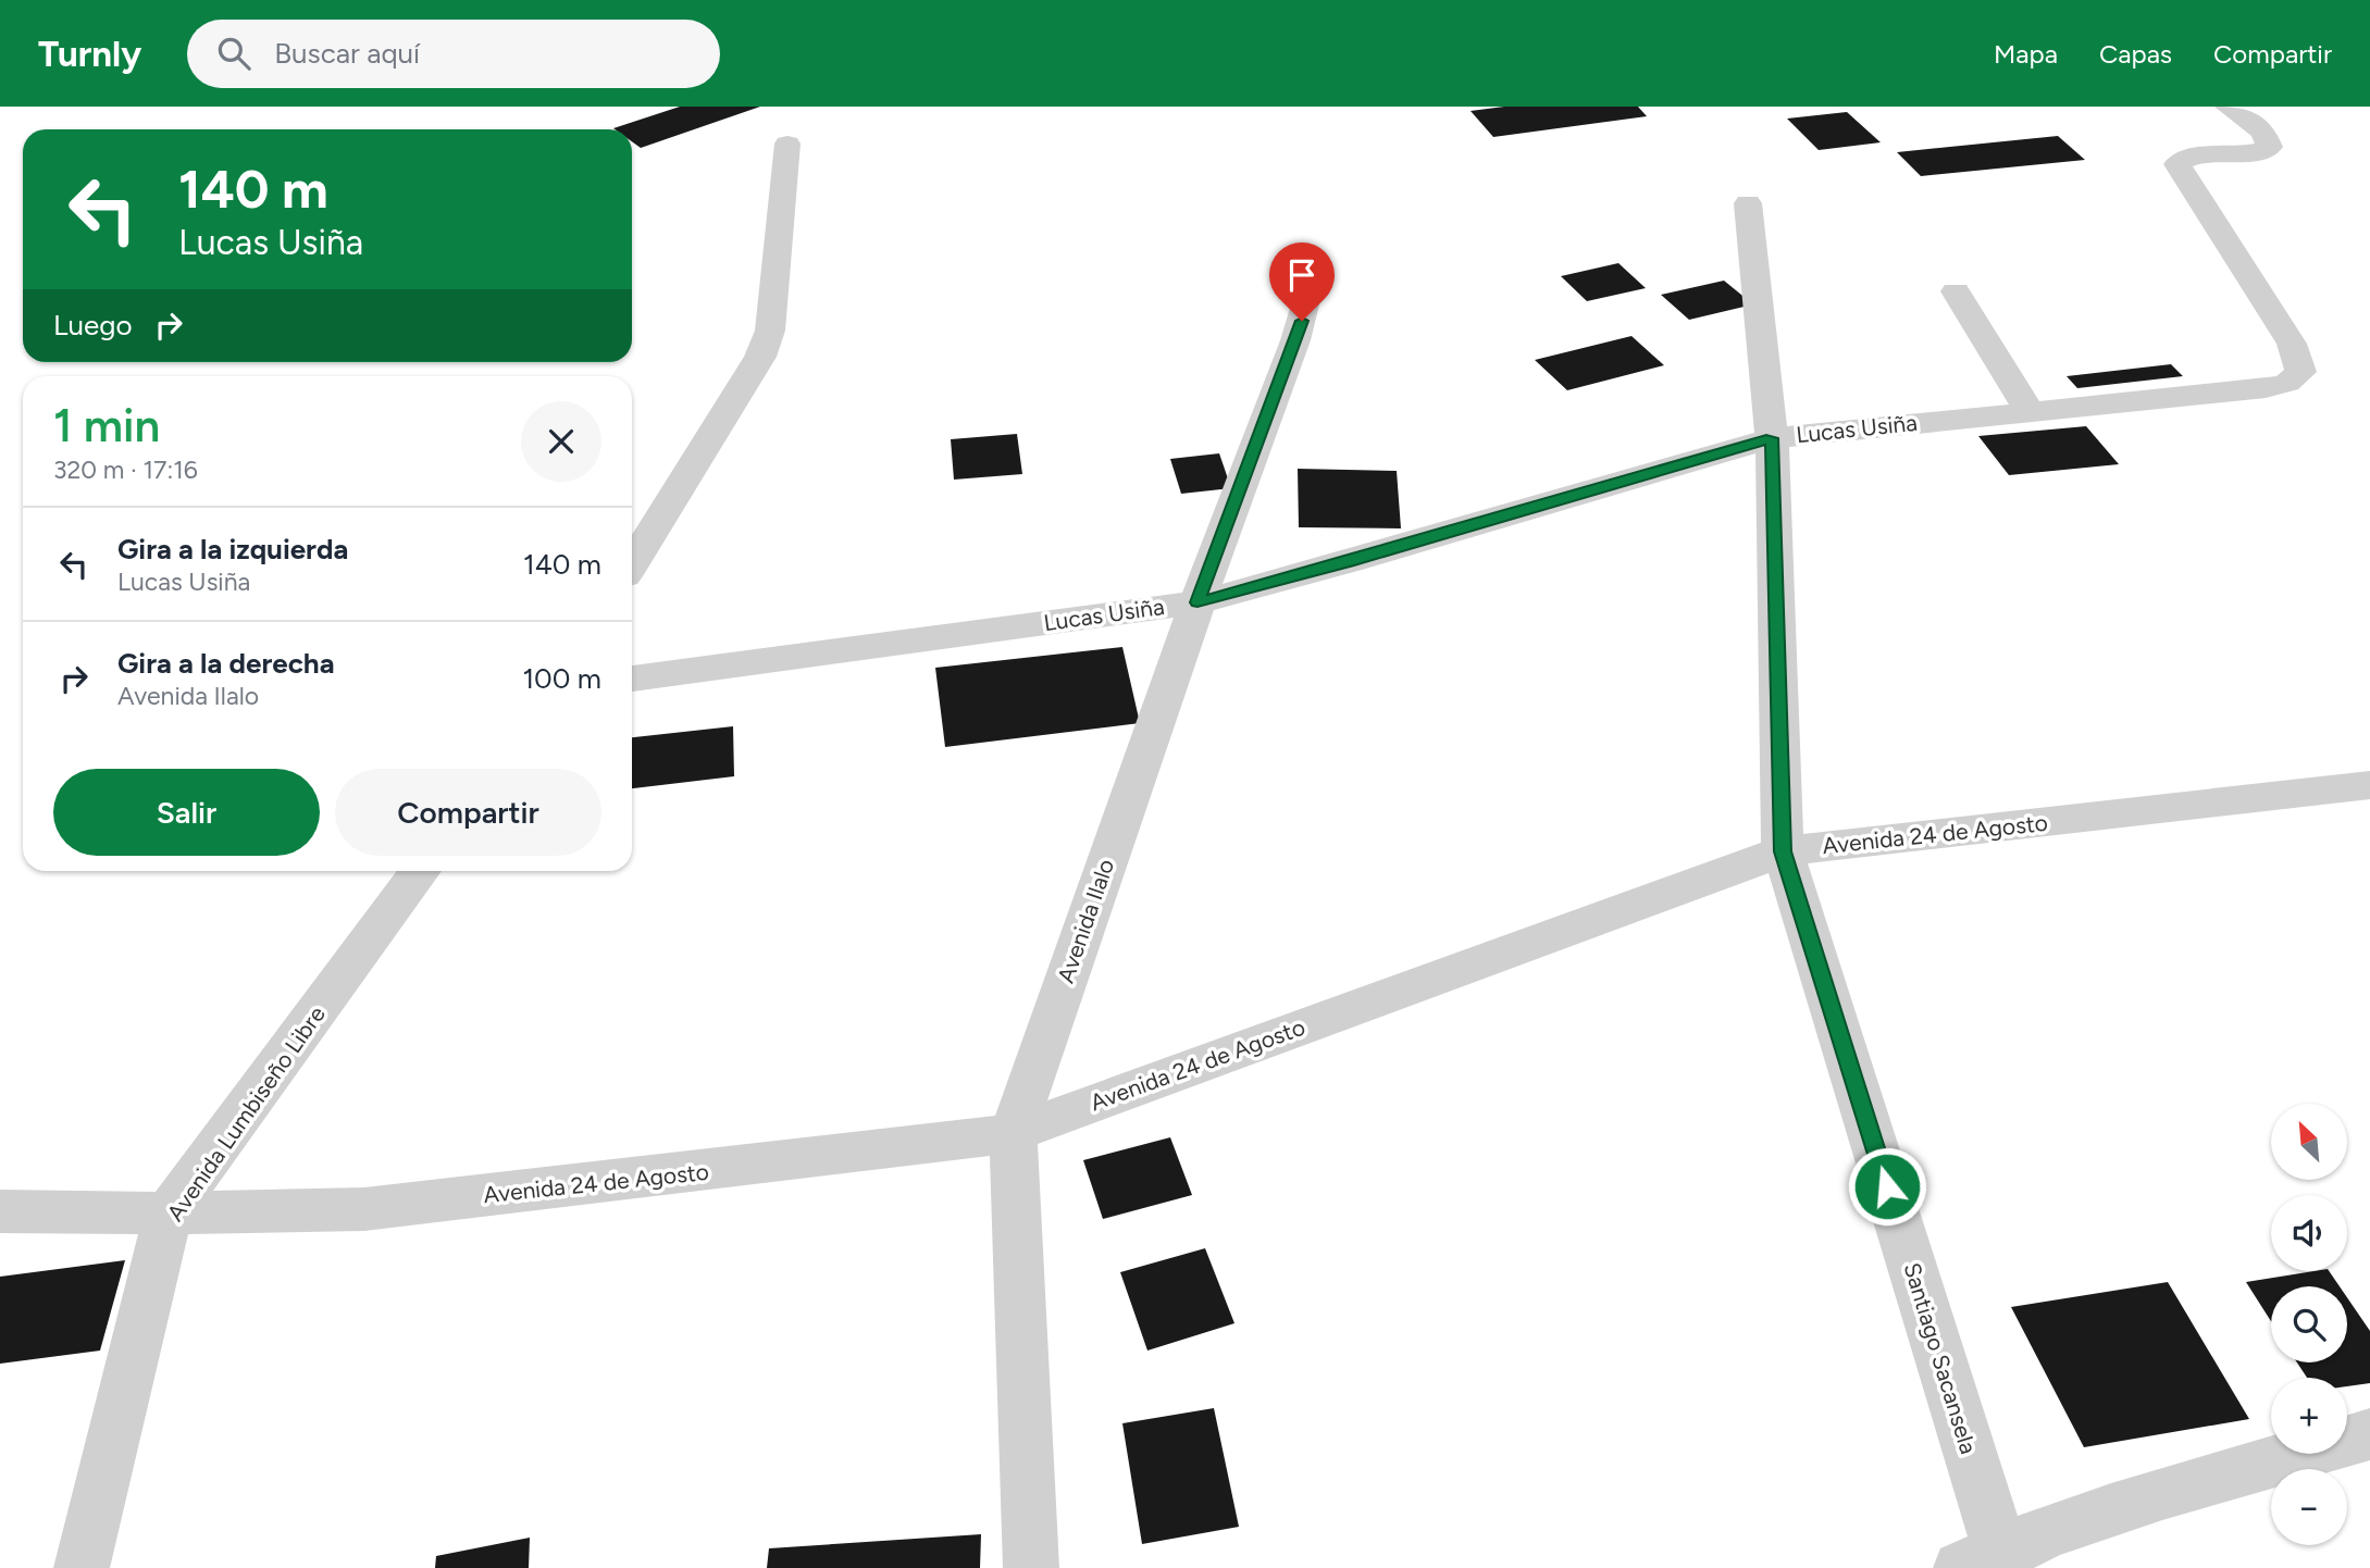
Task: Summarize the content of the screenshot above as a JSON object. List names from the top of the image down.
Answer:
{
  "streets": {
    "street": [
      "Lucas Usiña",
      "Avenida 24 de Agosto",
      "Avenida Ilalo",
      "Avenida Lumbiseño Libre",
      "Santiago Sacansela"
    ]
  },
  "crossings": [
    ["Lucas Usiña", "Avenida Ilalo"],
    ["Lucas Usiña", "Santiago Sacansela"],
    ["Avenida 24 de Agosto", "Avenida Ilalo"],
    ["Avenida 24 de Agosto", "Avenida Lumbiseño Libre"],
    ["Avenida 24 de Agosto", "Santiago Sacansela"]
  ],
  "north": "top left",
  "page": {
    "header": "Turnly",
    "search": "Buscar aquí",
    "nav": ["Mapa", "Capas", "Compartir"],
    "turn": ["140 m", "Lucas Usiña"],
    "then": "Luego",
    "heading": ["1 min", "320 m · 17:16"],
    "list": [
      {
        "name": "Gira a la izquierda",
        "note": "Lucas Usiña",
        "value": "140 m"
      },
      {
        "name": "Gira a la derecha",
        "note": "Avenida Ilalo",
        "value": "100 m"
      }
    ],
    "buttons": ["Salir", "Compartir"],
    "map_buttons": ["+", "−"]
  }
}
